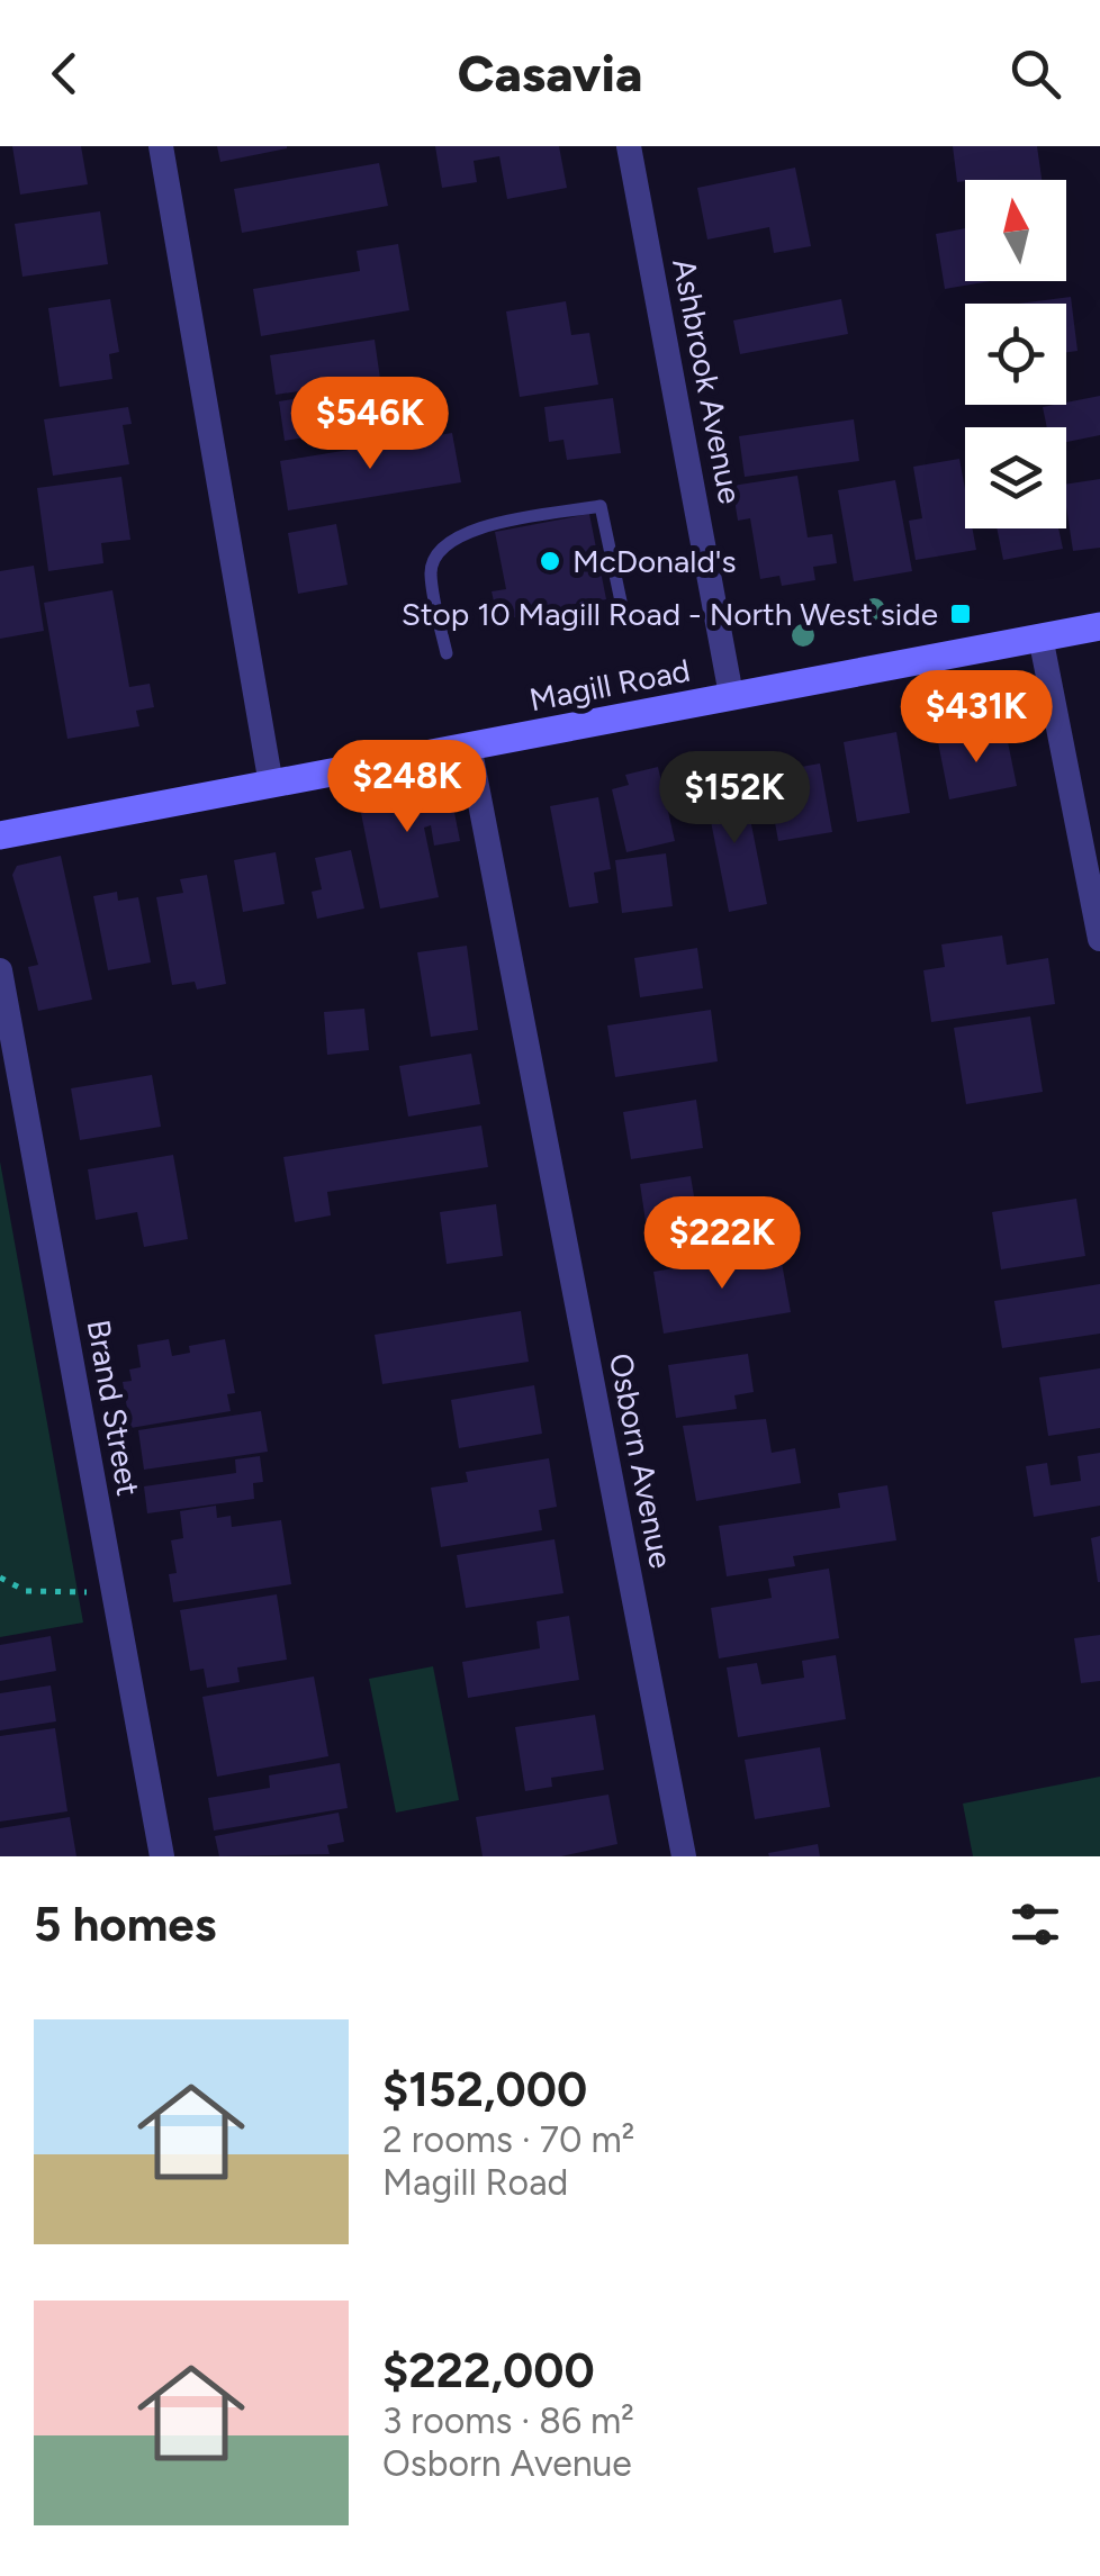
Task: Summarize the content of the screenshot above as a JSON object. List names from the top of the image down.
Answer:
{
  "streets": {
    "main road": ["Magill Road"],
    "street": ["Ashbrook Avenue", "Brand Street", "Osborn Avenue"]
  },
  "crossings": [
    ["Ashbrook Avenue", "Magill Road"],
    ["Magill Road", "Osborn Avenue"]
  ],
  "places": {
    "other": ["McDonald's"],
    "transit": ["Stop 10 Magill Road - North West side"]
  },
  "north": "top",
  "page": {
    "header": "Casavia",
    "price": [
      "$546K",
      "$431K",
      "$248K",
      "$152K",
      "$222K"
    ],
    "heading": "5 homes",
    "list": [
      {
        "name": "$152,000",
        "note": "2 rooms · 70 m² · Magill Road"
      },
      {
        "name": "$222,000",
        "note": "3 rooms · 86 m² · Osborn Avenue"
      }
    ]
  }
}
